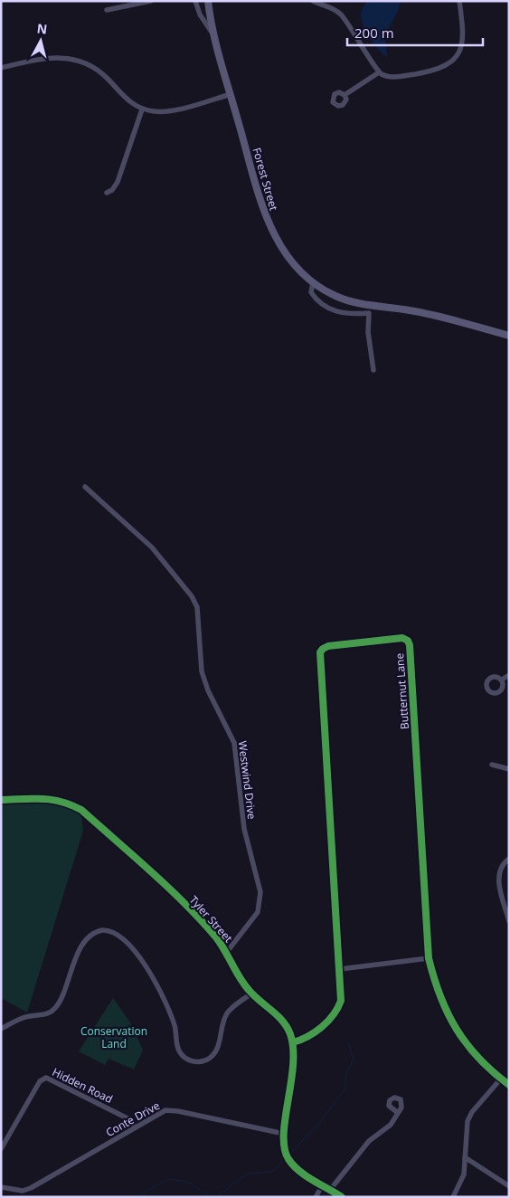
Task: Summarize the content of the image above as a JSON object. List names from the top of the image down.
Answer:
{
  "streets": {
    "street": [
      "Forest Street",
      "Butternut Lane",
      "Westwind Drive",
      "Tyler Street",
      "Hidden Road",
      "Conte Drive"
    ]
  },
  "crossings": [
    ["Butternut Lane", "Tyler Street"],
    ["Westwind Drive", "Tyler Street"],
    ["Tyler Street", "Conte Drive"],
    ["Hidden Road", "Conte Drive"]
  ],
  "parks": ["Conservation Land"],
  "scale_bar": "200 m",
  "north": "top"
}
